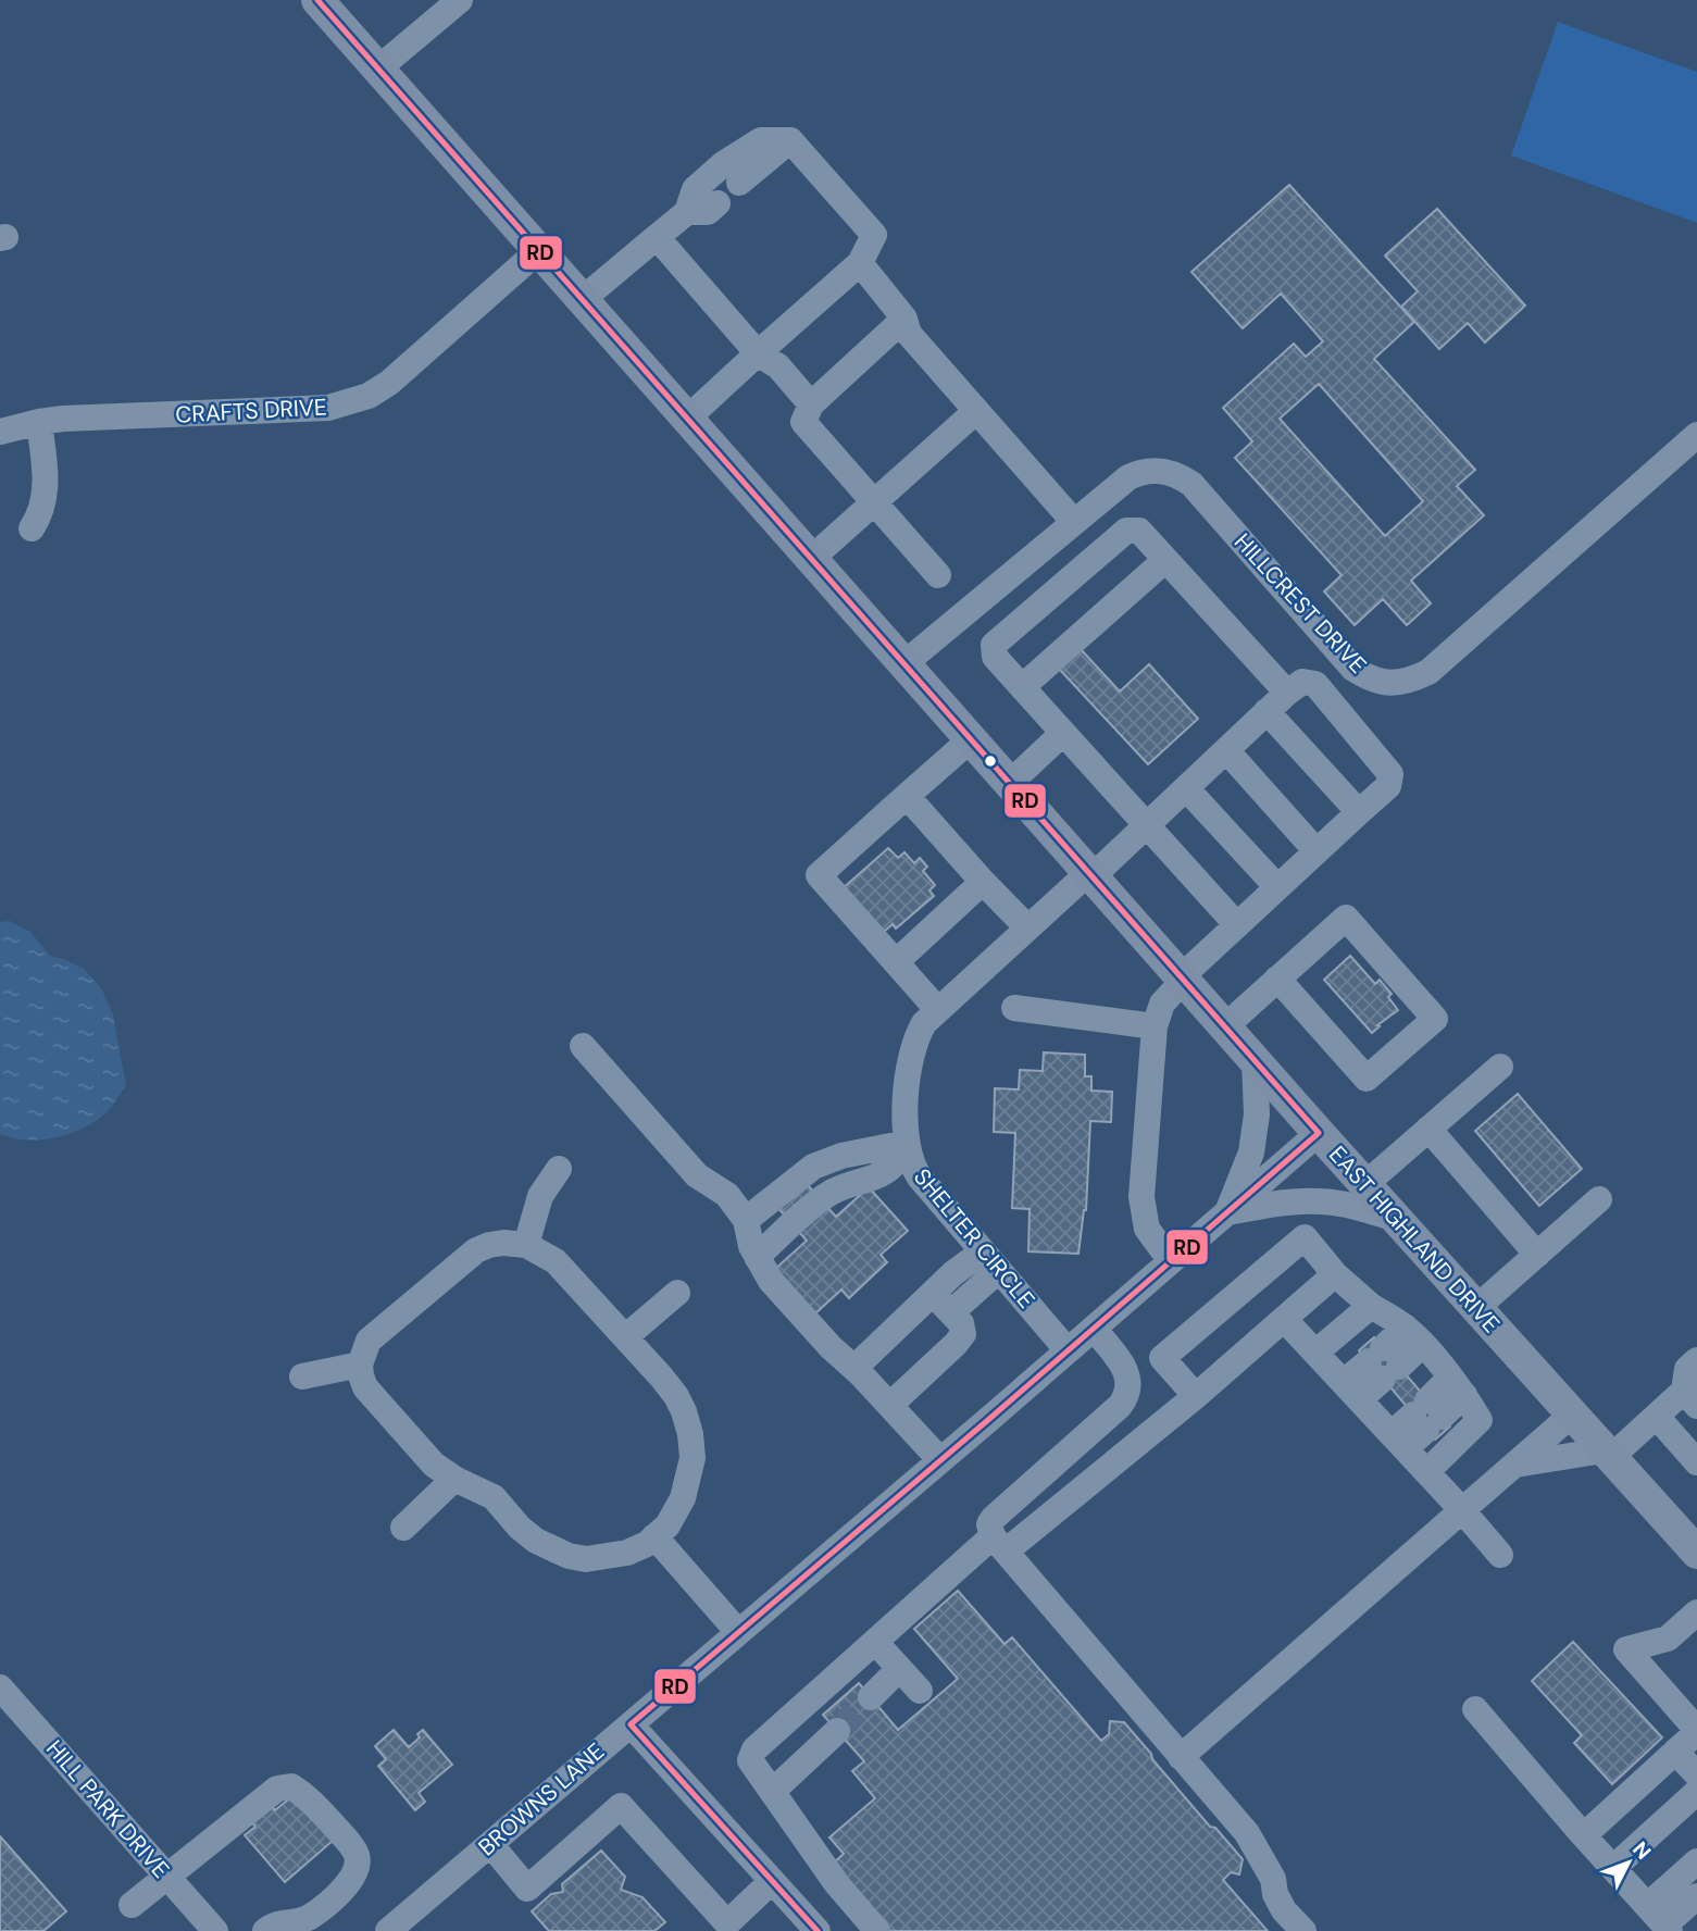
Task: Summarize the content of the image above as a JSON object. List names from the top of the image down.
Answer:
{
  "streets": {
    "main road": ["EAST HIGHLAND DRIVE"],
    "street": [
      "CRAFTS DRIVE",
      "HILLCREST DRIVE",
      "SHELTER CIRCLE",
      "BROWNS LANE",
      "HILL PARK DRIVE"
    ]
  },
  "crossings": [
    ["CRAFTS DRIVE", "EAST HIGHLAND DRIVE"],
    ["HILLCREST DRIVE", "EAST HIGHLAND DRIVE"],
    ["SHELTER CIRCLE", "EAST HIGHLAND DRIVE"],
    ["SHELTER CIRCLE", "BROWNS LANE"],
    ["EAST HIGHLAND DRIVE", "BROWNS LANE"]
  ],
  "lines": ["transit line RD"],
  "north": "top right"
}
